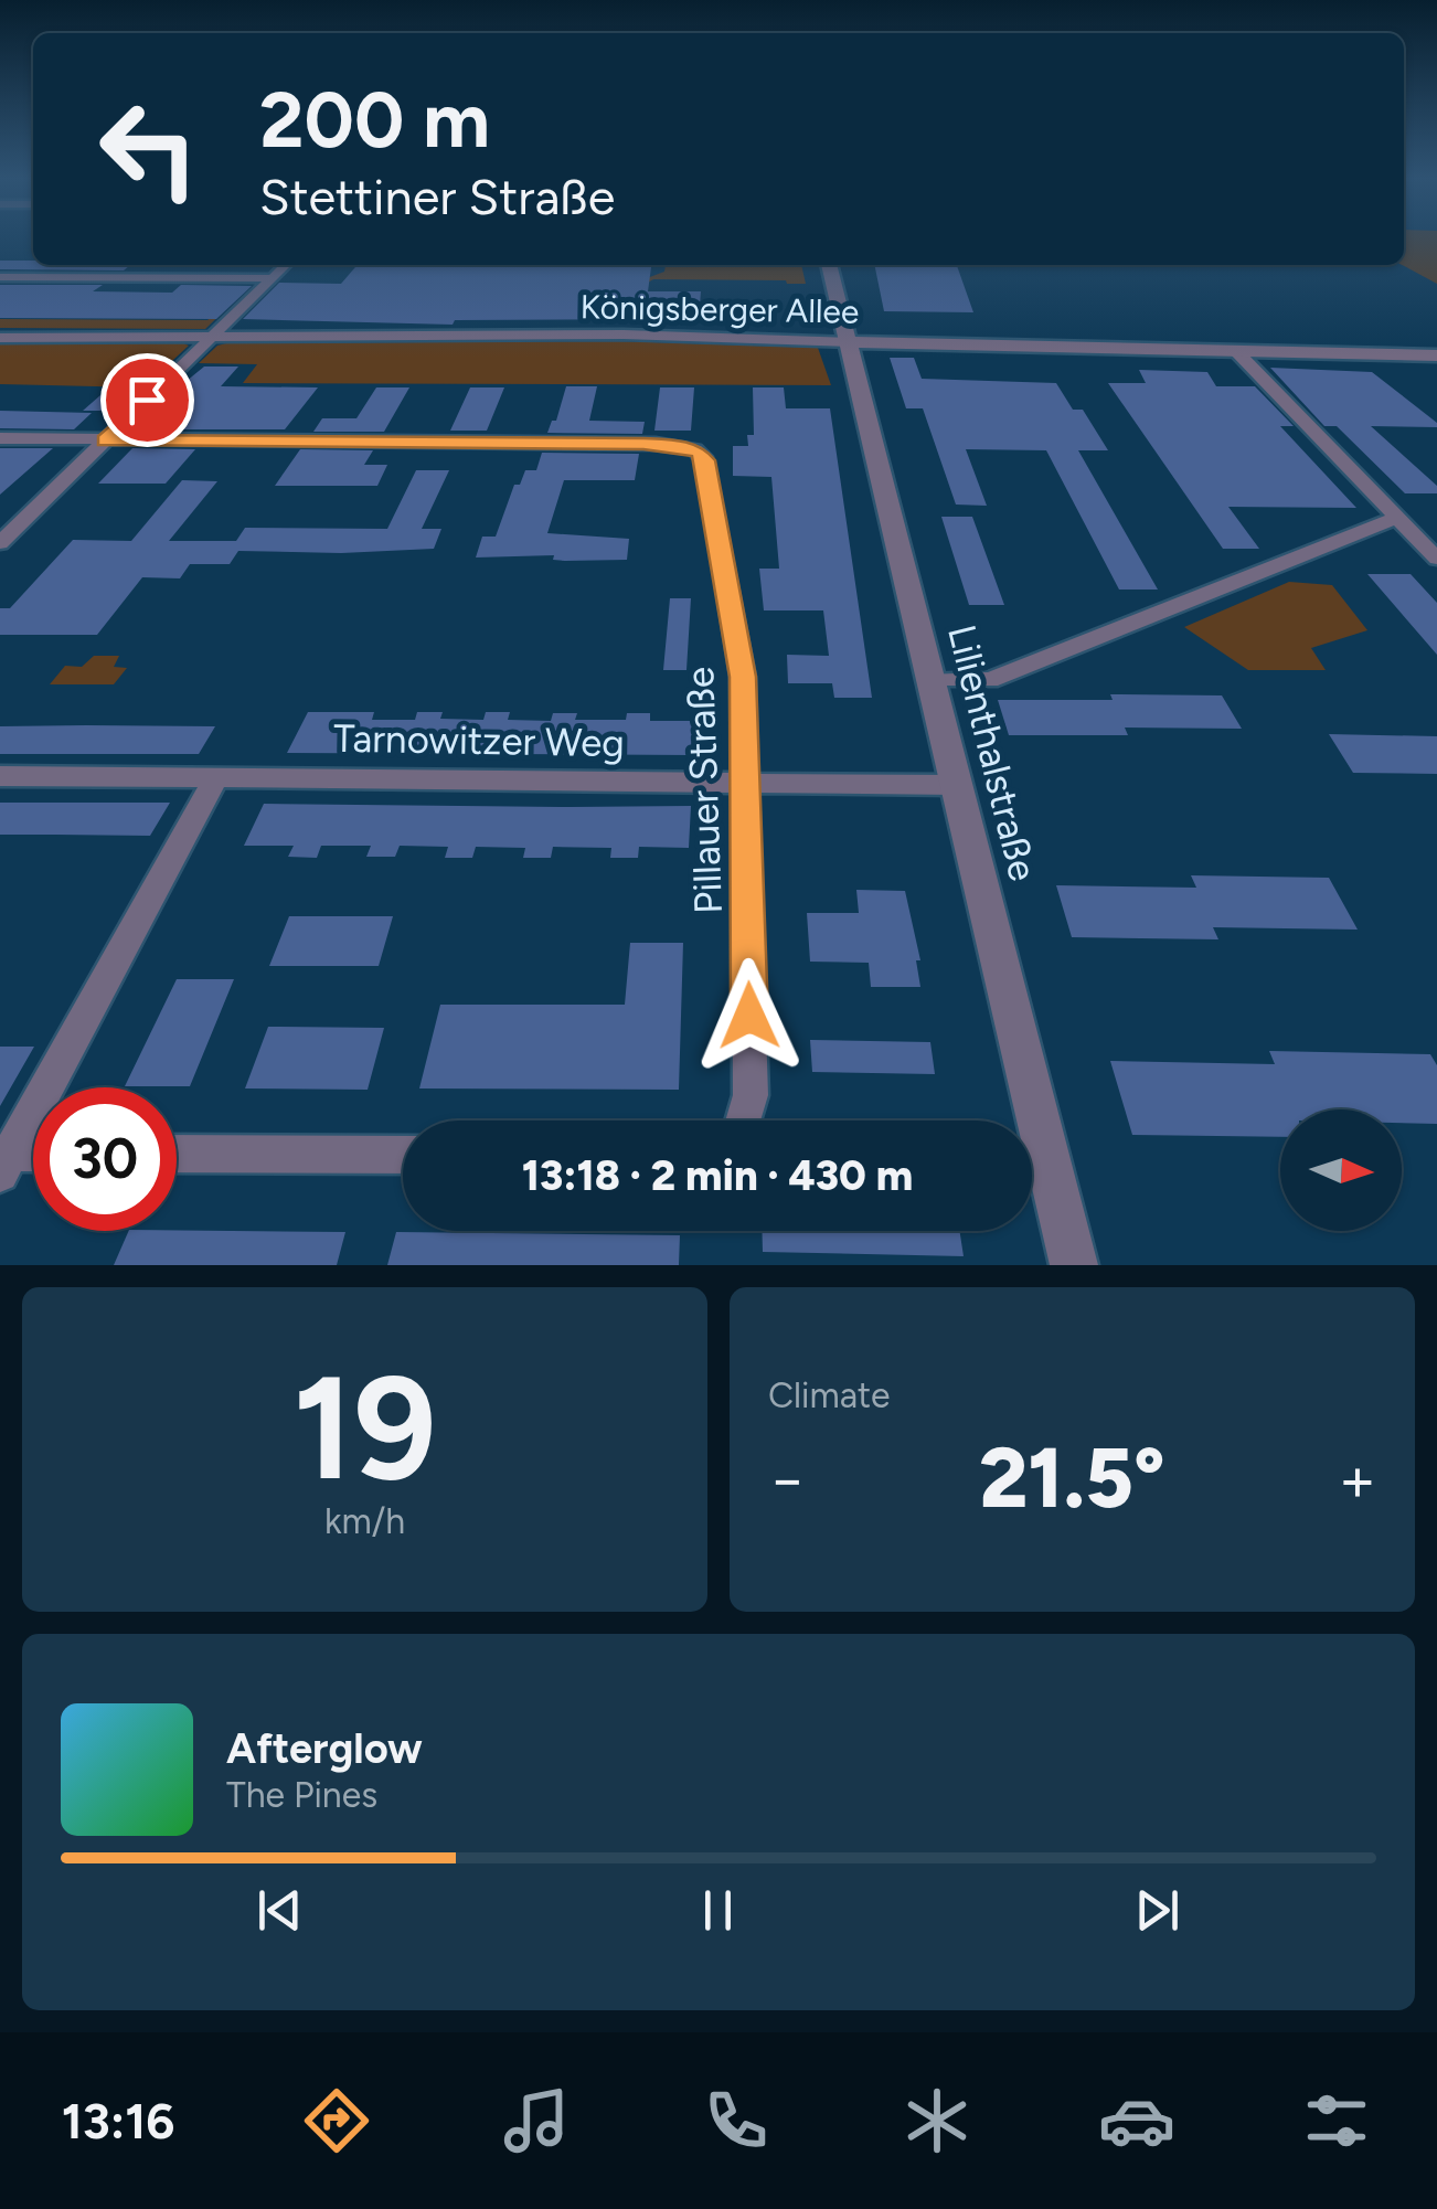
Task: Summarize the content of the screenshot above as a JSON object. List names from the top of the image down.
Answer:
{
  "streets": {
    "street": [
      "Königsberger Allee",
      "Tarnowitzer Weg",
      "Lilienthalstraße",
      "Pillauer Straße"
    ]
  },
  "crossings": [
    ["Königsberger Allee", "Lilienthalstraße"],
    ["Tarnowitzer Weg", "Lilienthalstraße"],
    ["Tarnowitzer Weg", "Pillauer Straße"]
  ],
  "north": "right",
  "page": {
    "turn": ["200 m", "Stettiner Straße"],
    "limit": "30",
    "trip": "13:18 · 2 min · 430 m",
    "tile": [
      ["19", "km/h"],
      "Climate"
    ],
    "heat": ["−", "21.5°", "+"],
    "song": ["Afterglow", "The Pines"],
    "tabs": "13:16"
  }
}
